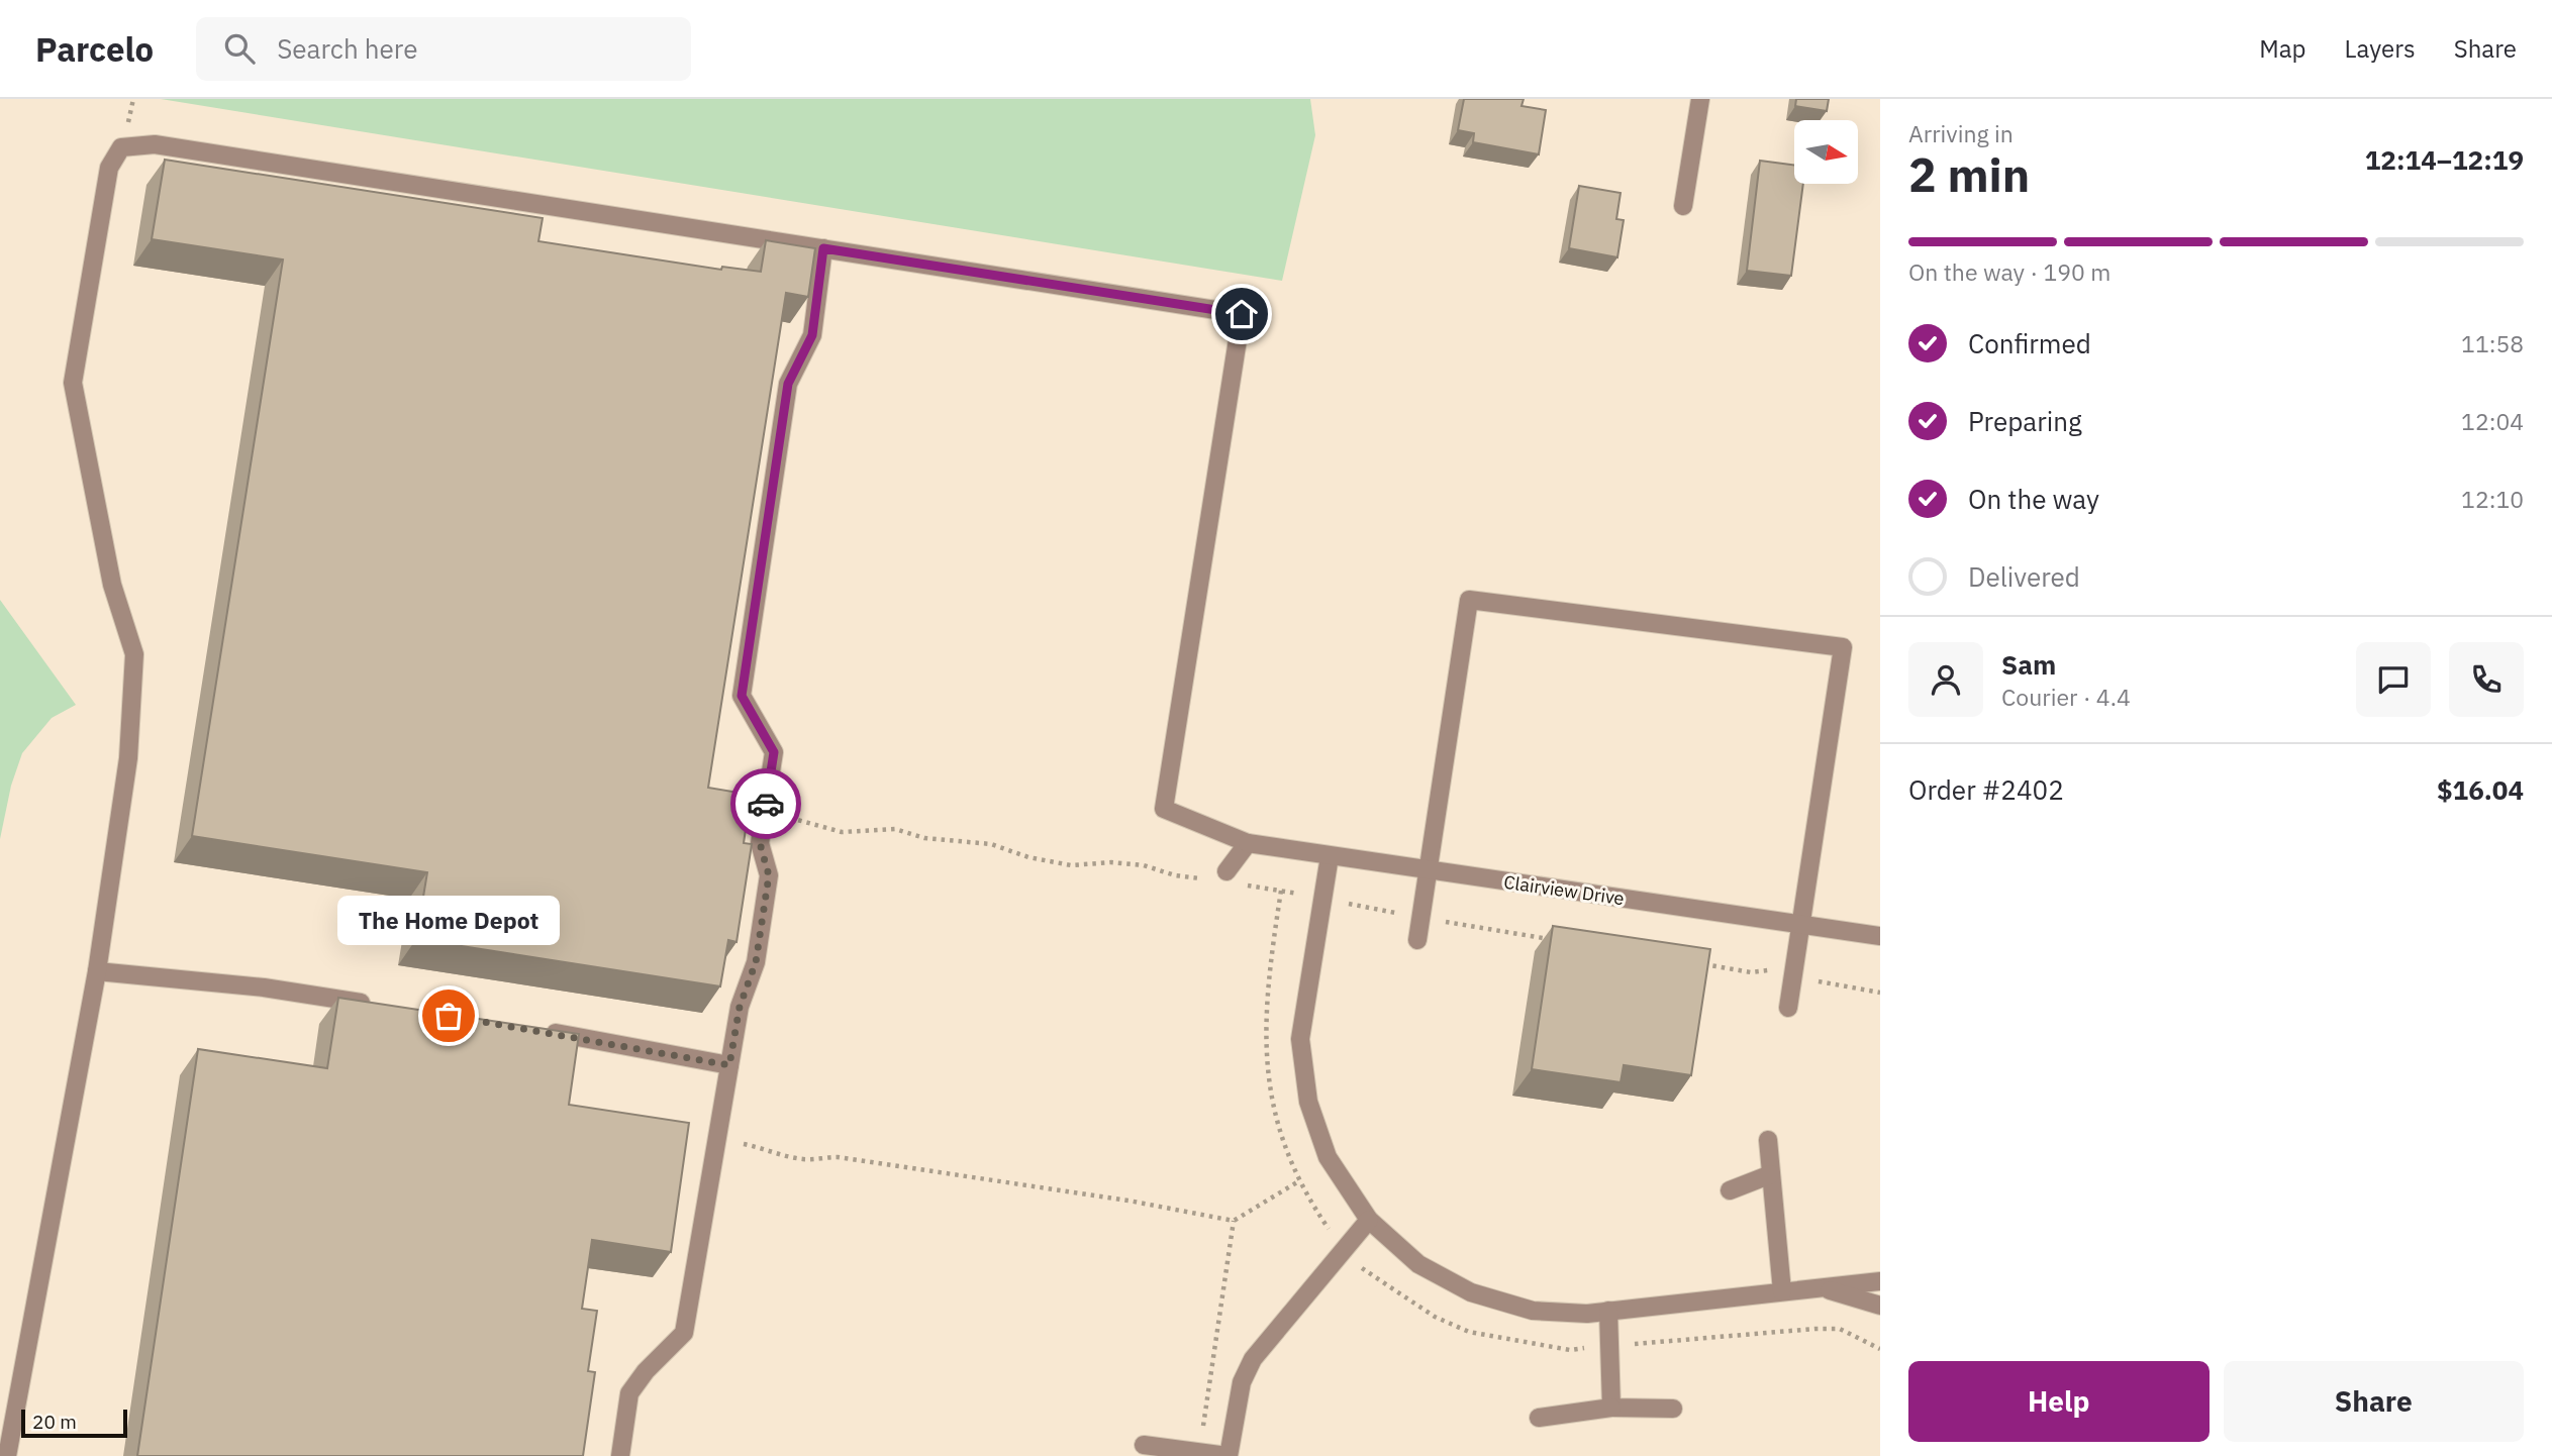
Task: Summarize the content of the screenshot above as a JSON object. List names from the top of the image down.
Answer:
{
  "streets": {
    "street": ["Clairview Drive"]
  },
  "places": ["The Home Depot"],
  "scale_bar": "20 m",
  "north": "right",
  "page": {
    "header": "Parcelo",
    "search": "Search here",
    "nav": ["Map", "Layers", "Share"],
    "heading": ["2 min", "Arriving in", "12:14–12:19"],
    "panel": [
      "Sam",
      "Courier · 4.4",
      "Order #2402",
      "$16.04"
    ],
    "bar": "On the way · 190 m",
    "list": [
      ["Confirmed", "11:58"],
      ["Preparing", "12:04"],
      ["On the way", "12:10"],
      "Delivered"
    ],
    "bubble": "The Home Depot",
    "buttons": ["Help", "Share"],
    "scale": "20 m"
  }
}
